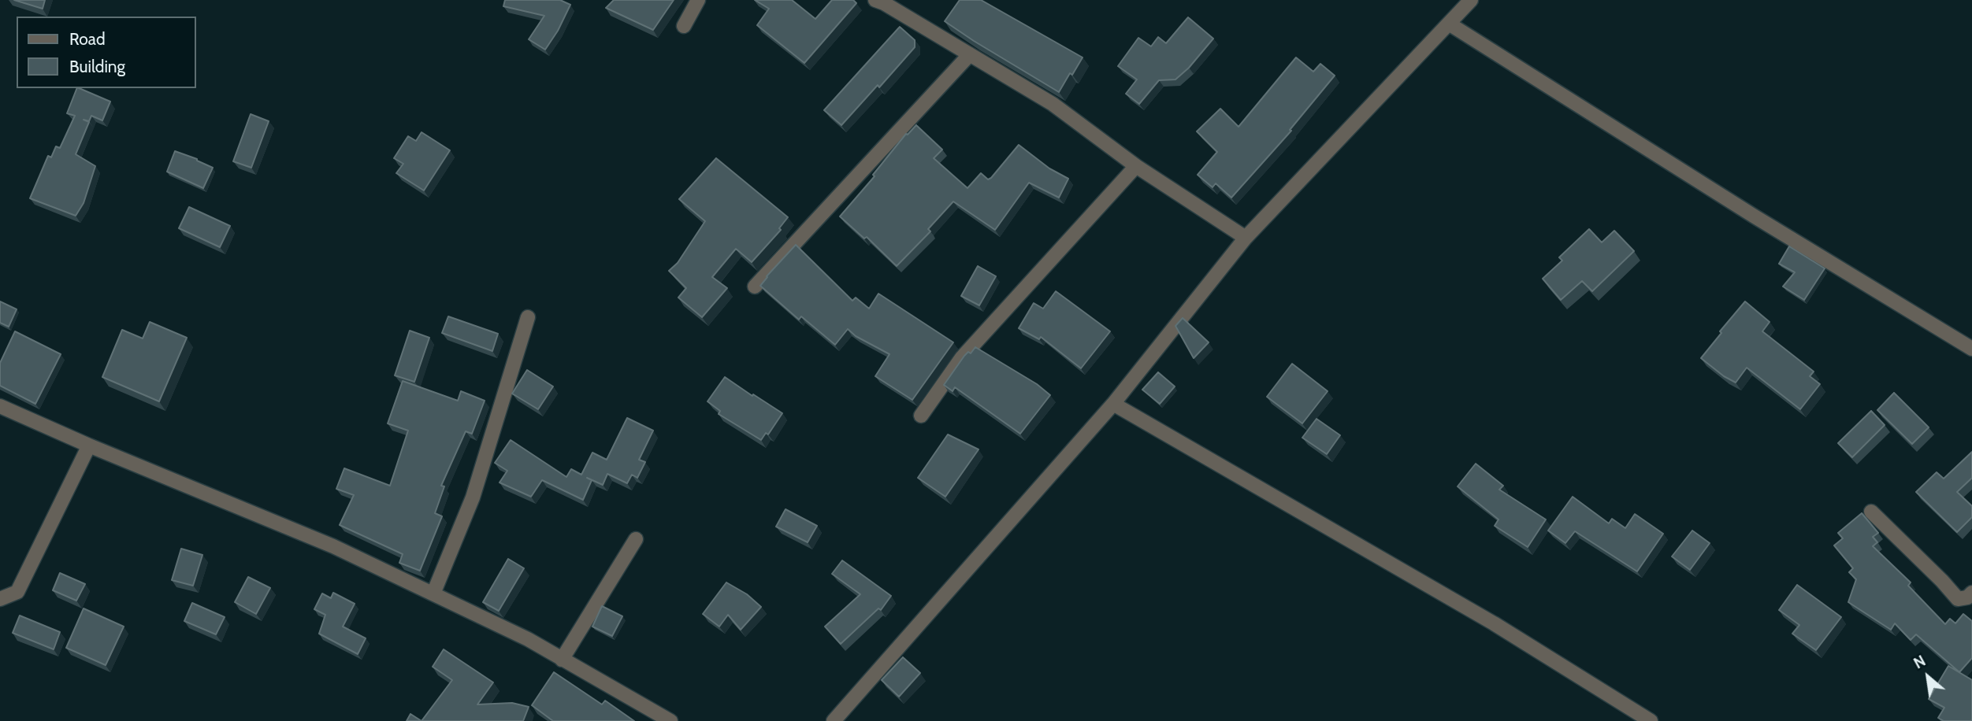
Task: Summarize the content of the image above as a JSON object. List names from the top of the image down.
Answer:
{
  "legend": ["Road", "Building"],
  "north": "top left"
}
